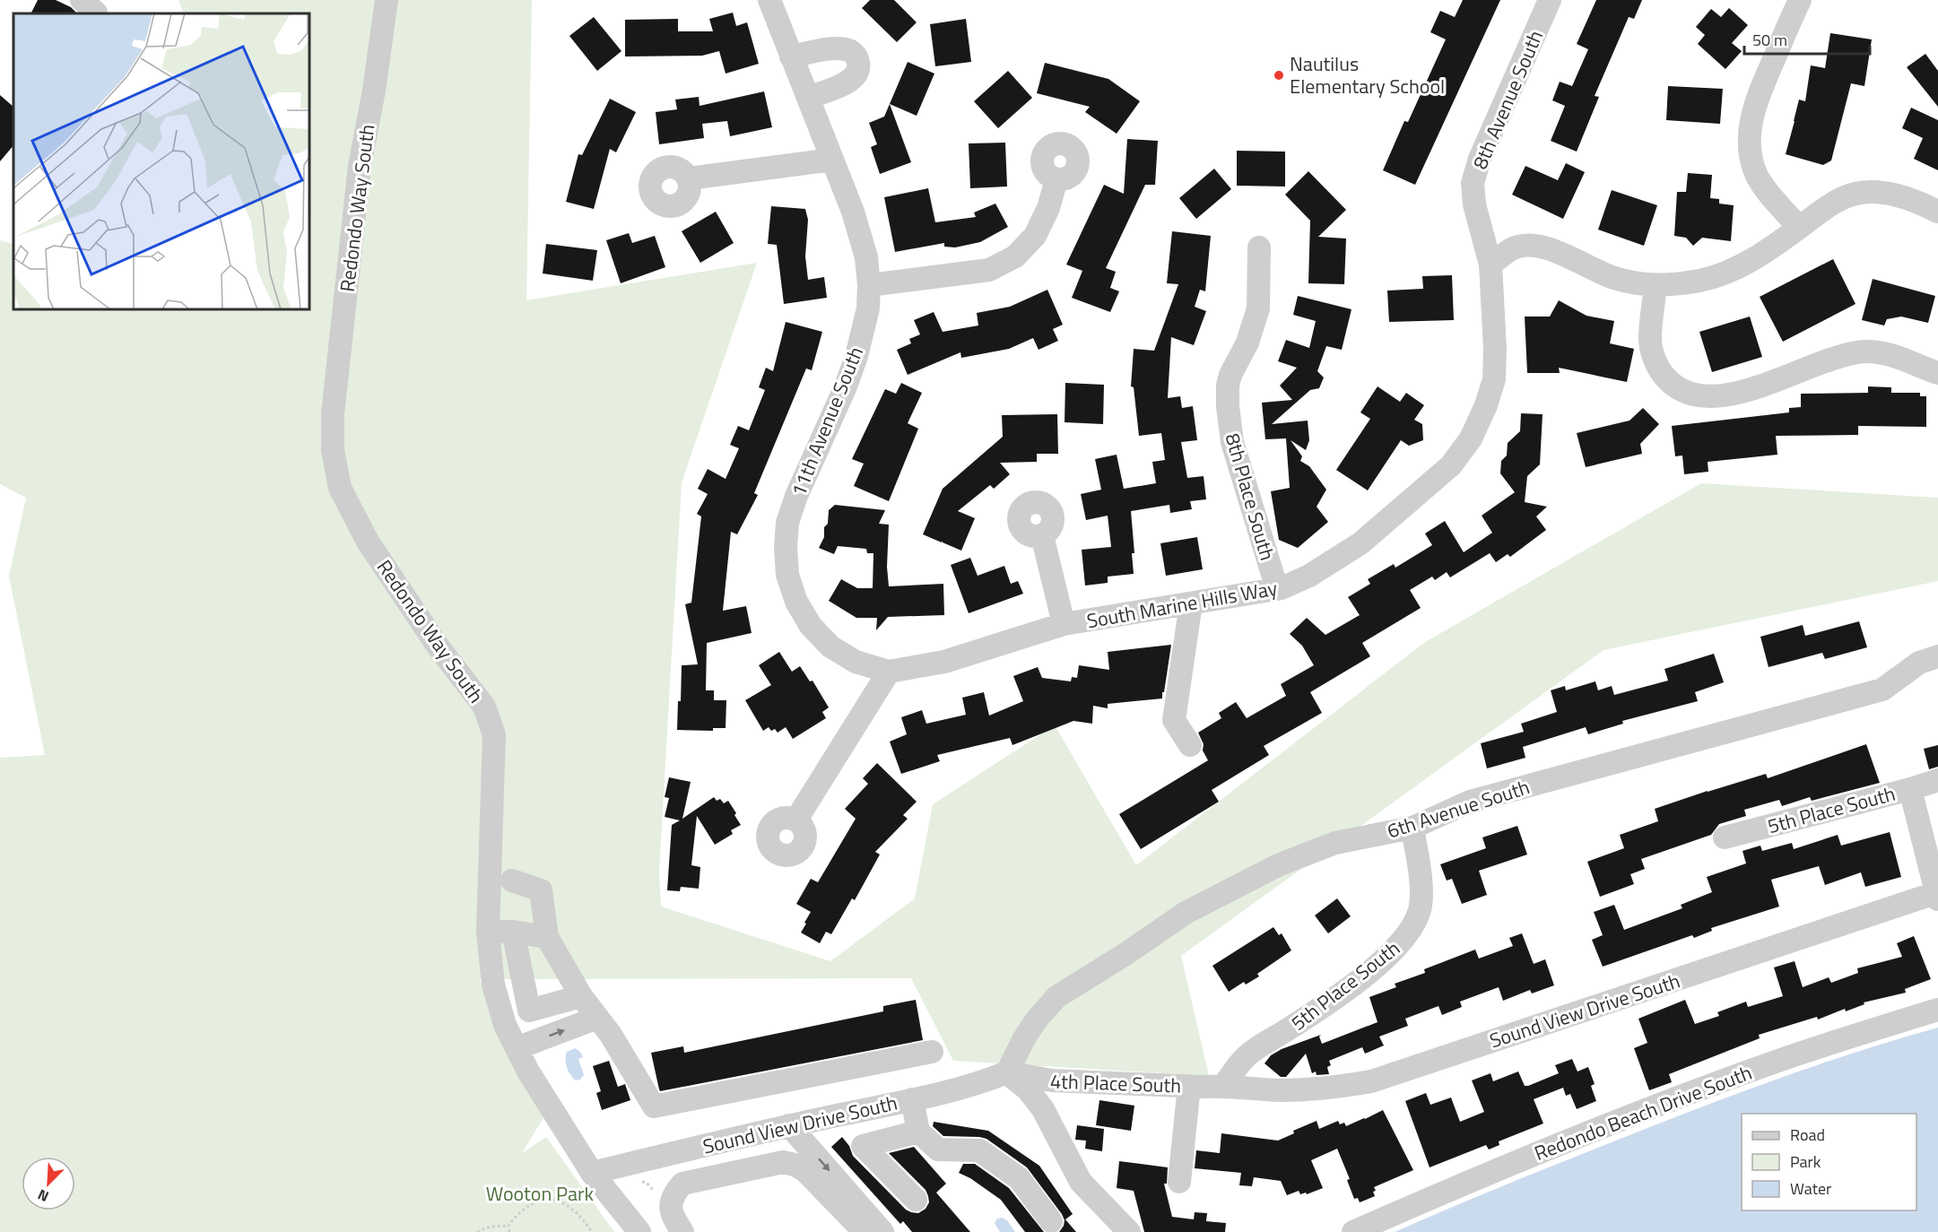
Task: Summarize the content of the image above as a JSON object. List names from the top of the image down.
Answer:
{
  "streets": {
    "street": [
      "8th Avenue South",
      "Redondo Way South",
      "11th Avenue South",
      "8th Place South",
      "South Marine Hills Way",
      "6th Avenue South",
      "5th Place South",
      "Sound View Drive South",
      "4th Place South",
      "Redondo Beach Drive South"
    ]
  },
  "crossings": [
    ["8th Avenue South", "South Marine Hills Way"],
    ["Redondo Way South", "Sound View Drive South"],
    ["11th Avenue South", "South Marine Hills Way"],
    ["8th Place South", "South Marine Hills Way"],
    ["6th Avenue South", "5th Place South"],
    ["6th Avenue South", "Sound View Drive South"],
    ["6th Avenue South", "4th Place South"],
    ["5th Place South", "Sound View Drive South"],
    ["5th Place South", "4th Place South"],
    ["Sound View Drive South", "4th Place South"]
  ],
  "parks": ["Wooton Park"],
  "places": ["Nautilus Elementary School"],
  "legend": ["Road", "Park", "Water"],
  "scale_bar": "50 m",
  "north": "bottom left"
}
